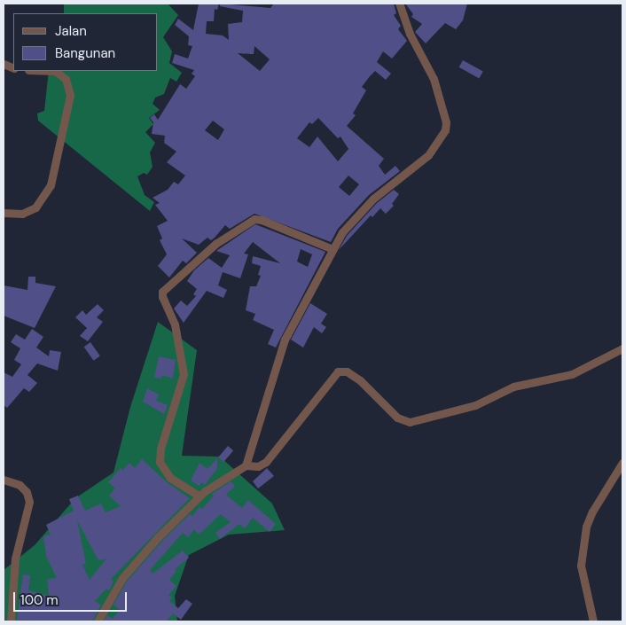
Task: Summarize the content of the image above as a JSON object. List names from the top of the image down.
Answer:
{
  "legend": ["Jalan", "Bangunan"],
  "scale_bar": "100 m"
}
